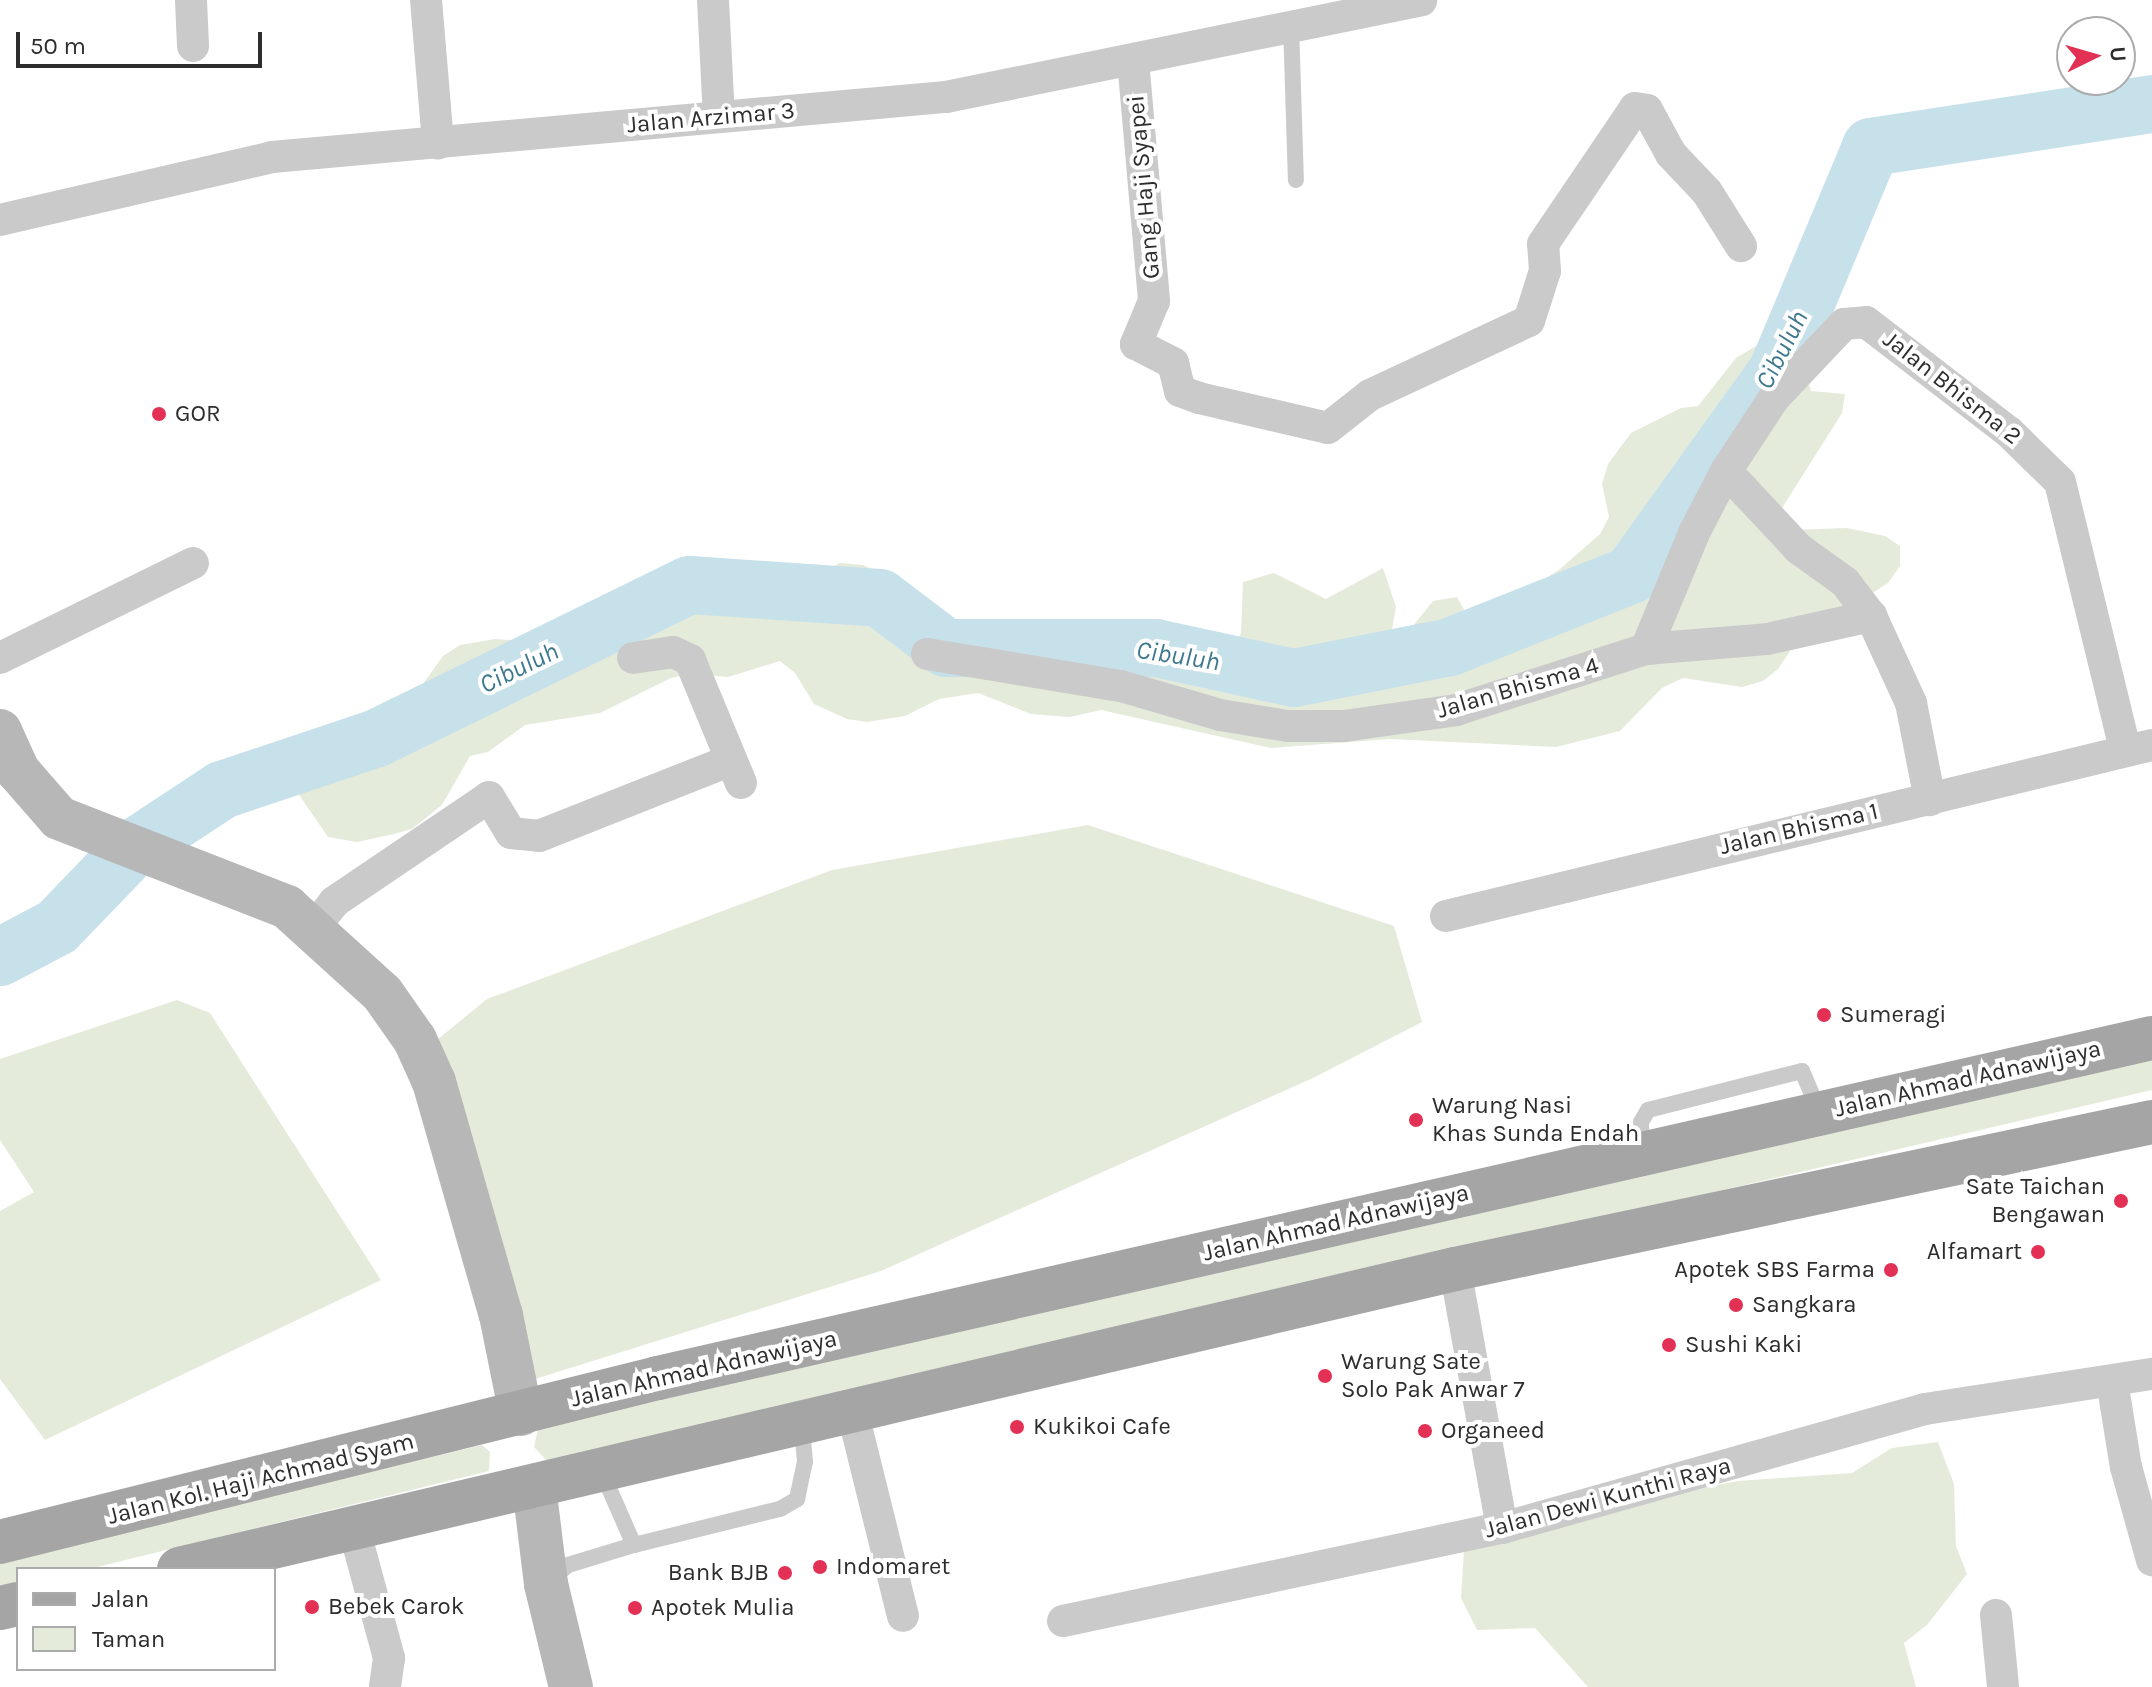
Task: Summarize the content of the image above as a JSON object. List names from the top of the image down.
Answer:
{
  "streets": {
    "main road": ["Jalan Ahmad Adnawijaya", "Jalan Kol. Haji Achmad Syam"],
    "street": [
      "Jalan Arzimar 3",
      "Gang Haji Syapei",
      "Jalan Bhisma 2",
      "Jalan Bhisma 4",
      "Jalan Bhisma 1",
      "Jalan Dewi Kunthi Raya"
    ]
  },
  "crossings": [
    ["Jalan Arzimar 3", "Gang Haji Syapei"],
    ["Jalan Bhisma 2", "Jalan Bhisma 4"],
    ["Jalan Bhisma 2", "Jalan Bhisma 1"],
    ["Jalan Ahmad Adnawijaya", "Jalan Kol. Haji Achmad Syam"]
  ],
  "water": ["Cibuluh"],
  "places": [
    "GOR",
    "Sumeragi",
    "Warung Nasi Khas Sunda Endah",
    "Sate Taichan Bengawan",
    "Alfamart",
    "Apotek SBS Farma",
    "Sangkara",
    "Sushi Kaki",
    "Warung Sate Solo Pak Anwar 7",
    "Kukikoi Cafe",
    "Organeed",
    "Indomaret",
    "Bank BJB",
    "Bebek Carok",
    "Apotek Mulia"
  ],
  "legend": ["Jalan", "Taman"],
  "scale_bar": "50 m",
  "north": "right"
}
